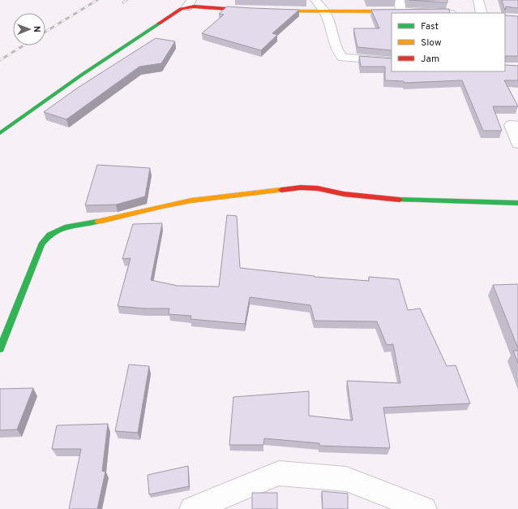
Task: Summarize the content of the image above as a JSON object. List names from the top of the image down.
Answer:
{
  "legend": ["Fast", "Slow", "Jam"],
  "north": "right"
}
